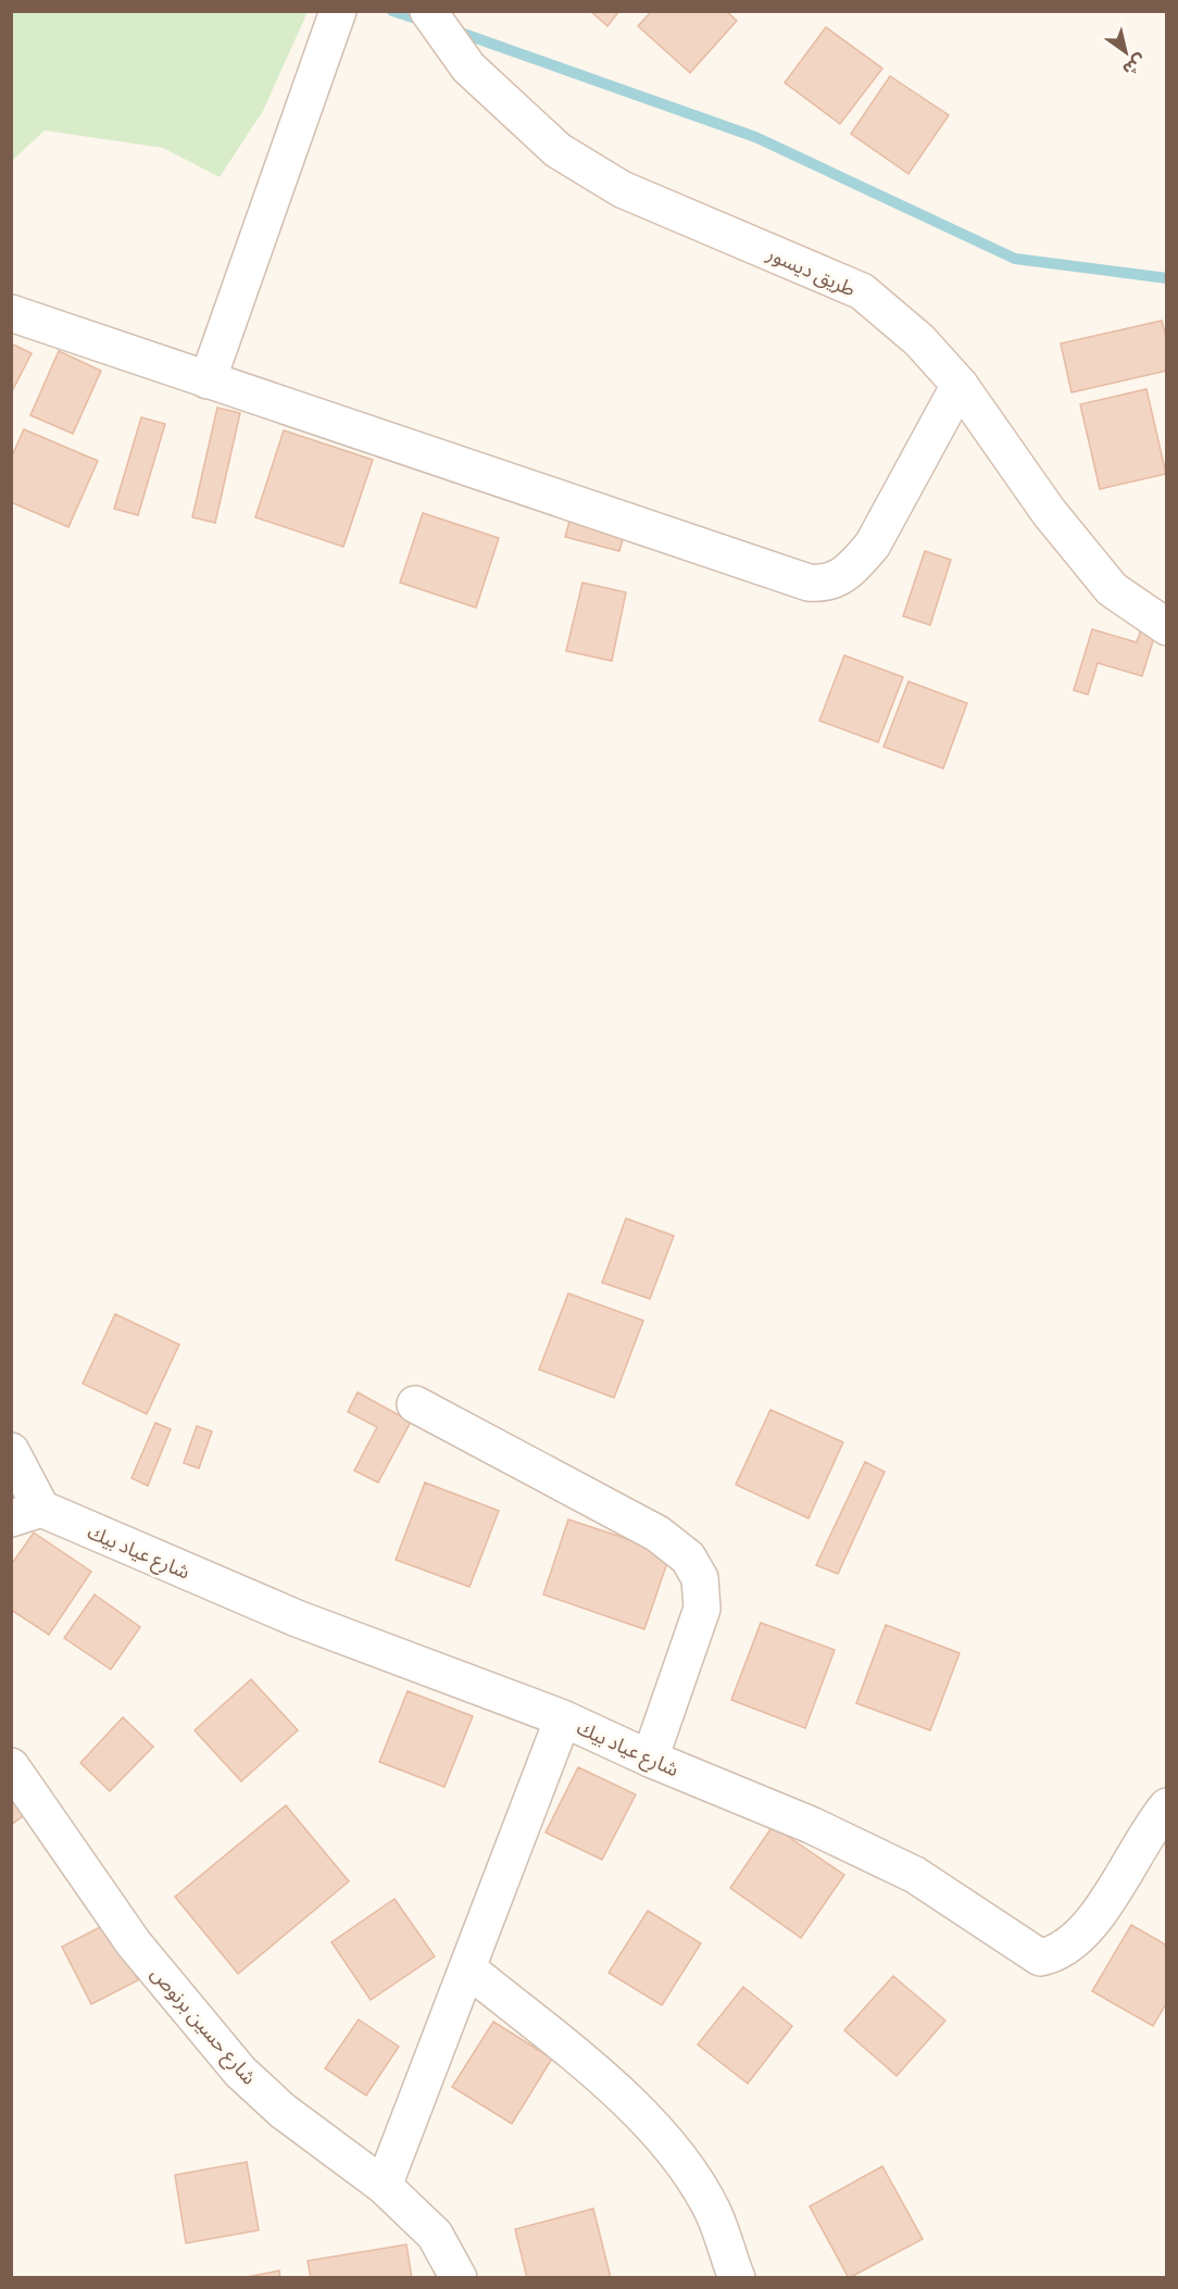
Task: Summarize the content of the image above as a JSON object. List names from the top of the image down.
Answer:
{
  "streets": {
    "street": ["طريق ديسور", "شارع عياد بيك", "شارع حسين برنوص"]
  },
  "north": "bottom right"
}
